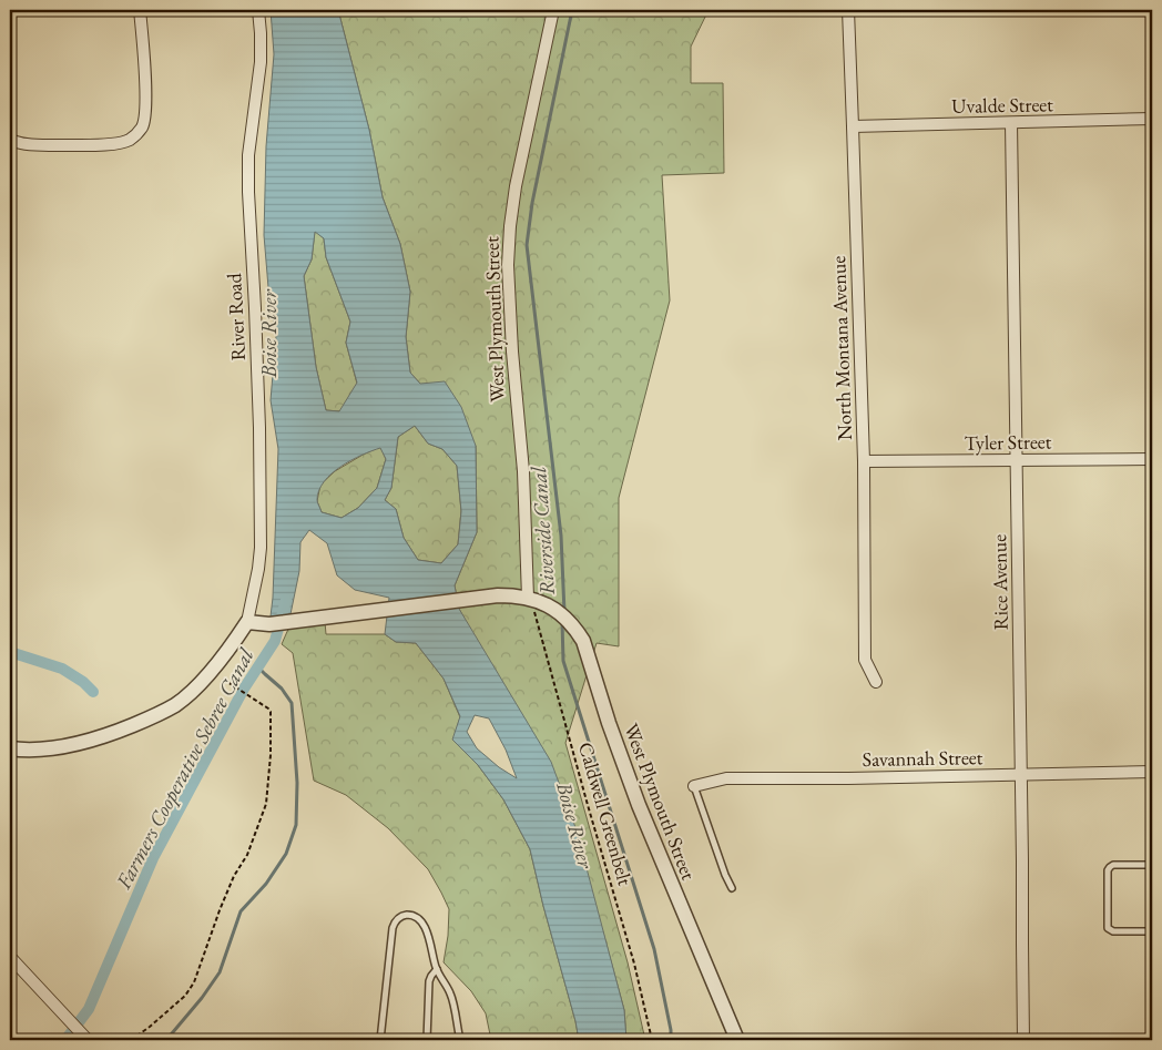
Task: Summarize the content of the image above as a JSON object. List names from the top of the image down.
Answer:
{
  "streets": {
    "street": [
      "Uvalde Street",
      "River Road",
      "West Plymouth Street",
      "North Montana Avenue",
      "Tyler Street",
      "Rice Avenue",
      "Savannah Street"
    ],
    "path": ["Caldwell Greenbelt"]
  },
  "crossings": [
    ["Uvalde Street", "North Montana Avenue"],
    ["Uvalde Street", "Rice Avenue"],
    ["River Road", "West Plymouth Street"],
    ["West Plymouth Street", "Caldwell Greenbelt"],
    ["North Montana Avenue", "Tyler Street"],
    ["Tyler Street", "Rice Avenue"],
    ["Rice Avenue", "Savannah Street"]
  ],
  "water": ["Boise River", "Riverside Canal", "Farmers Cooperative Sebree Canal"]
}
